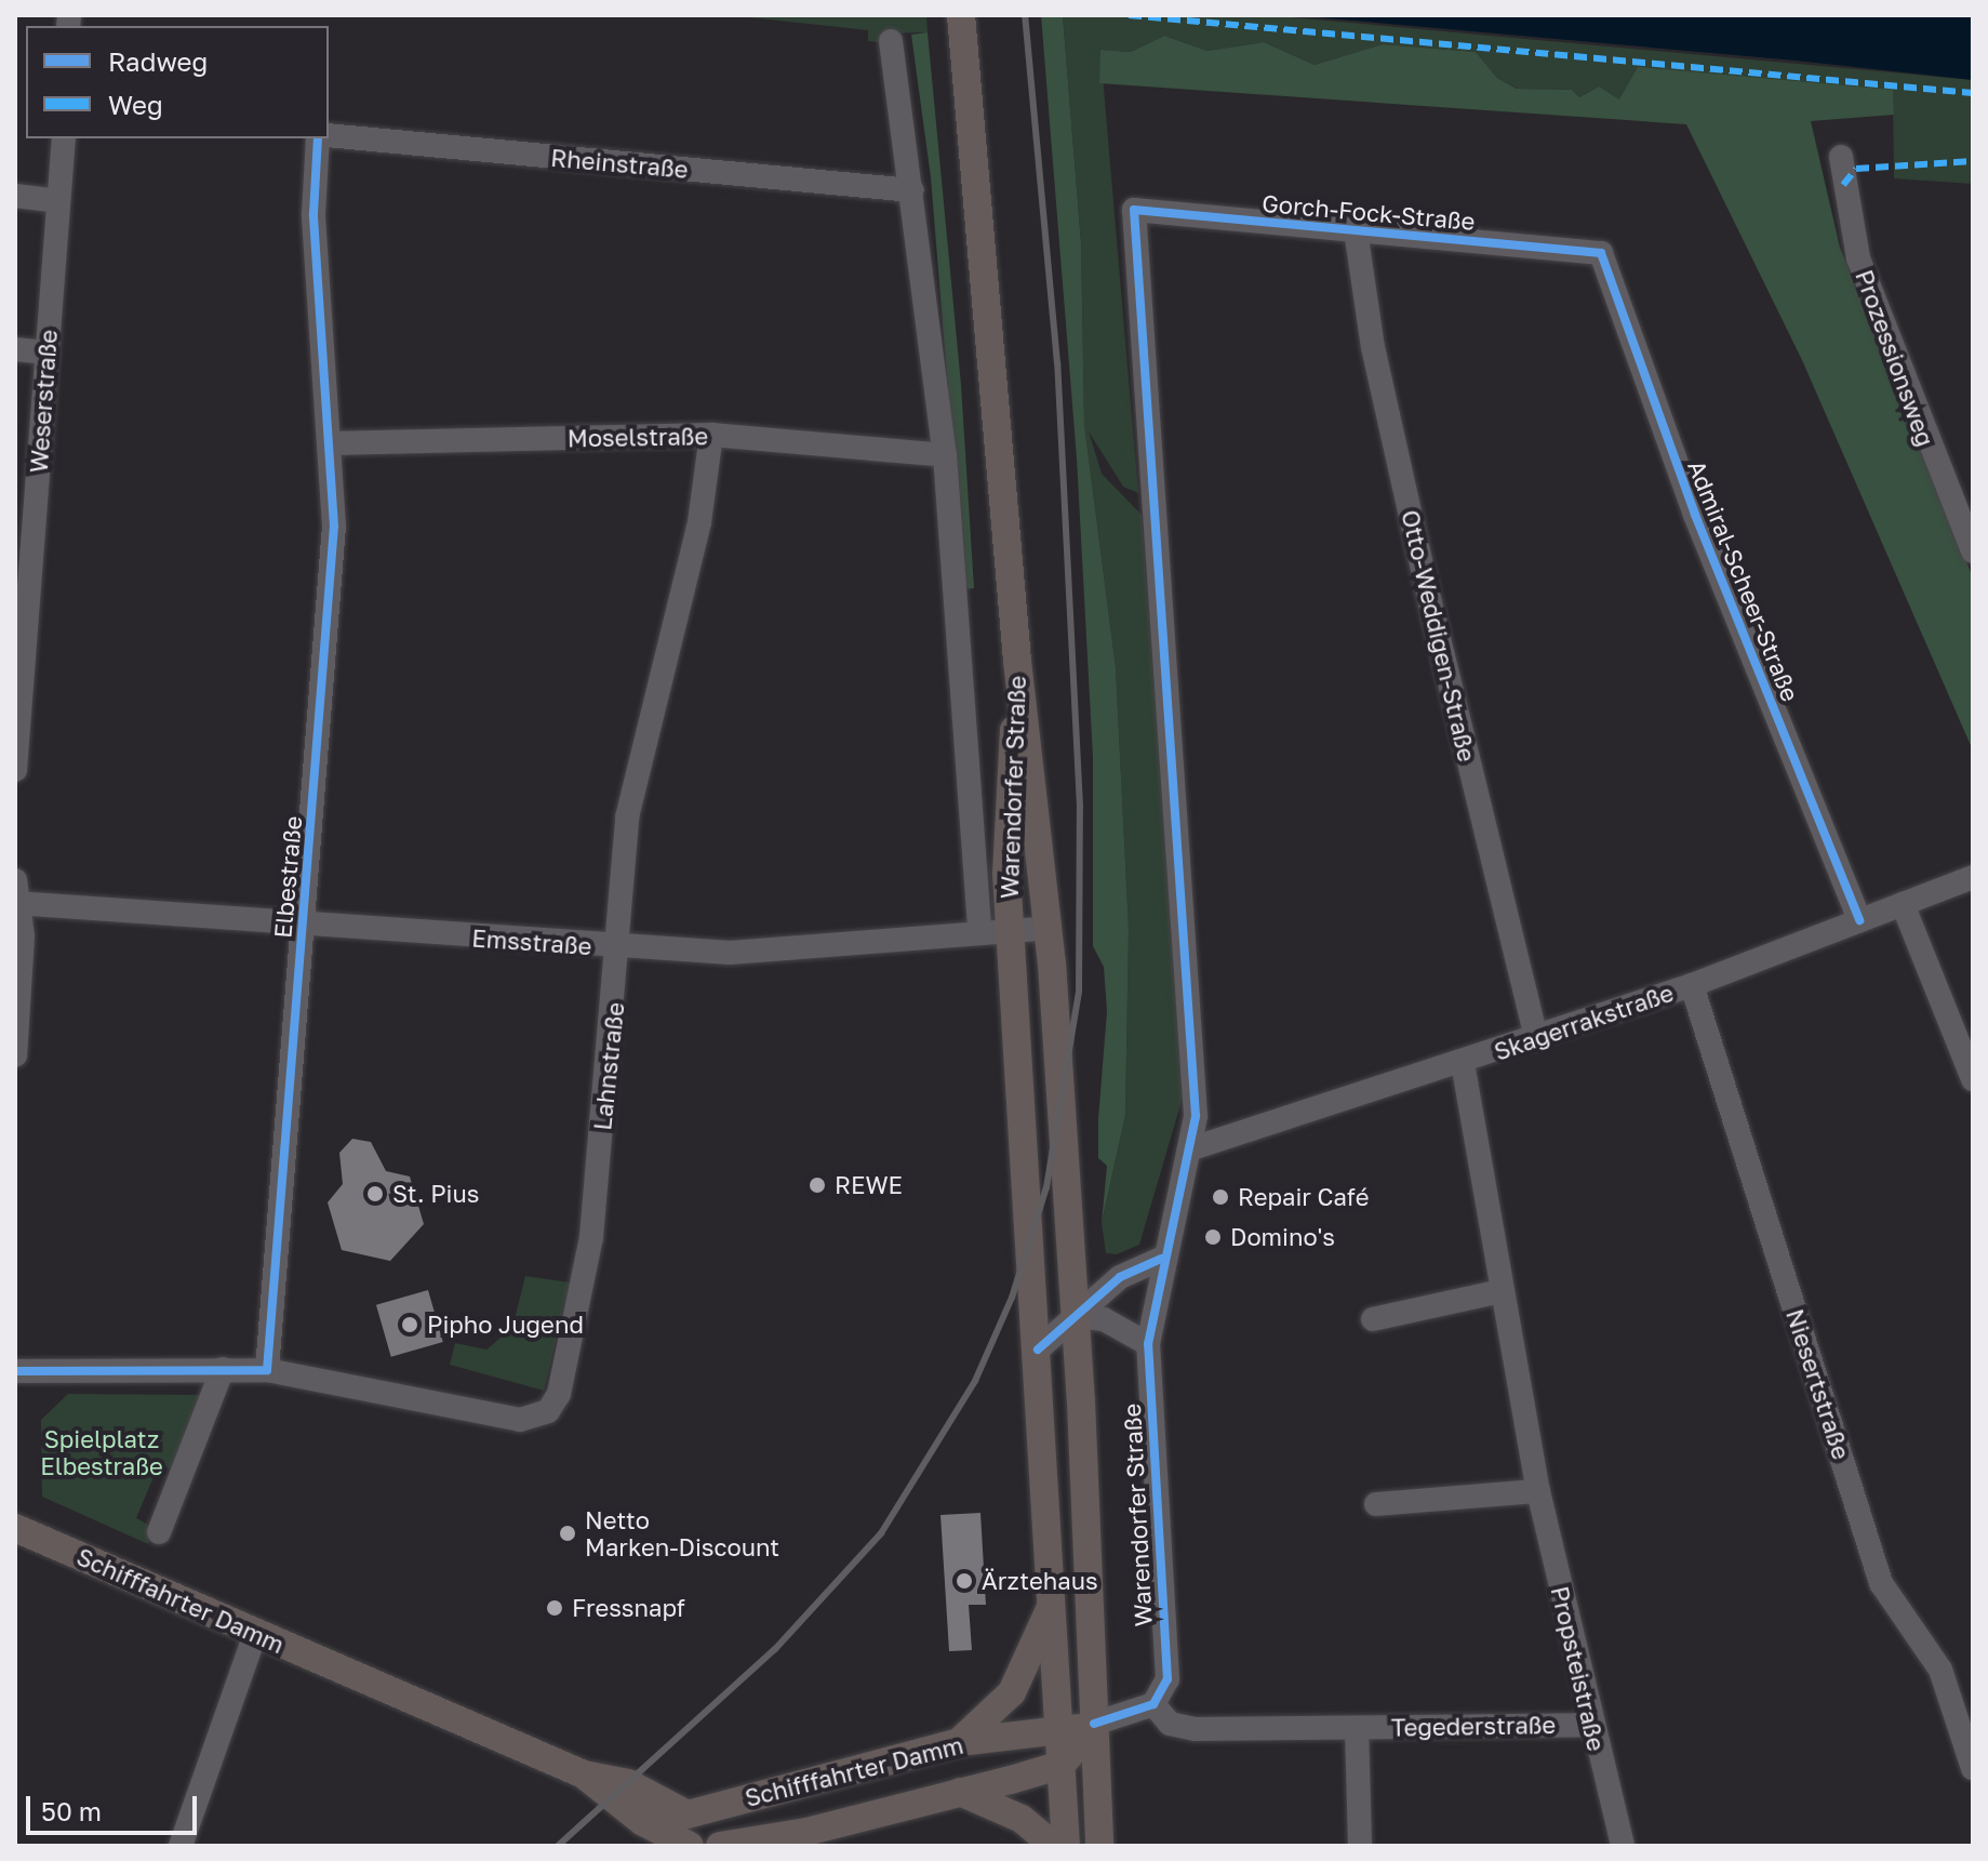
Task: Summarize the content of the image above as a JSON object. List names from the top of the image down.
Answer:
{
  "streets": {
    "main road": ["Warendorfer Straße", "Schifffahrter Damm"],
    "street": [
      "Rheinstraße",
      "Gorch-Fock-Straße",
      "Prozessionsweg",
      "Weserstraße",
      "Moselstraße",
      "Admiral-Scheer-Straße",
      "Otto-Weddigen-Straße",
      "Elbestraße",
      "Emsstraße",
      "Skagerrakstraße",
      "Lahnstraße",
      "Niesertstraße",
      "Propsteistraße",
      "Tegederstraße"
    ]
  },
  "crossings": [
    ["Rheinstraße", "Warendorfer Straße"],
    ["Gorch-Fock-Straße", "Admiral-Scheer-Straße"],
    ["Gorch-Fock-Straße", "Otto-Weddigen-Straße"],
    ["Gorch-Fock-Straße", "Warendorfer Straße"],
    ["Moselstraße", "Warendorfer Straße"],
    ["Moselstraße", "Elbestraße"],
    ["Moselstraße", "Lahnstraße"],
    ["Admiral-Scheer-Straße", "Skagerrakstraße"],
    ["Otto-Weddigen-Straße", "Skagerrakstraße"],
    ["Warendorfer Straße", "Emsstraße"],
    ["Warendorfer Straße", "Skagerrakstraße"],
    ["Warendorfer Straße", "Schifffahrter Damm"],
    ["Warendorfer Straße", "Tegederstraße"],
    ["Elbestraße", "Emsstraße"],
    ["Elbestraße", "Lahnstraße"],
    ["Emsstraße", "Lahnstraße"],
    ["Skagerrakstraße", "Niesertstraße"],
    ["Skagerrakstraße", "Propsteistraße"],
    ["Propsteistraße", "Tegederstraße"]
  ],
  "parks": ["Spielplatz Elbestraße"],
  "places": [
    "REWE",
    "St. Pius",
    "Repair Café",
    "Domino's",
    "Pipho Jugend",
    "Netto Marken-Discount",
    "Ärztehaus",
    "Fressnapf"
  ],
  "legend": ["Radweg", "Weg"],
  "scale_bar": "50 m"
}
